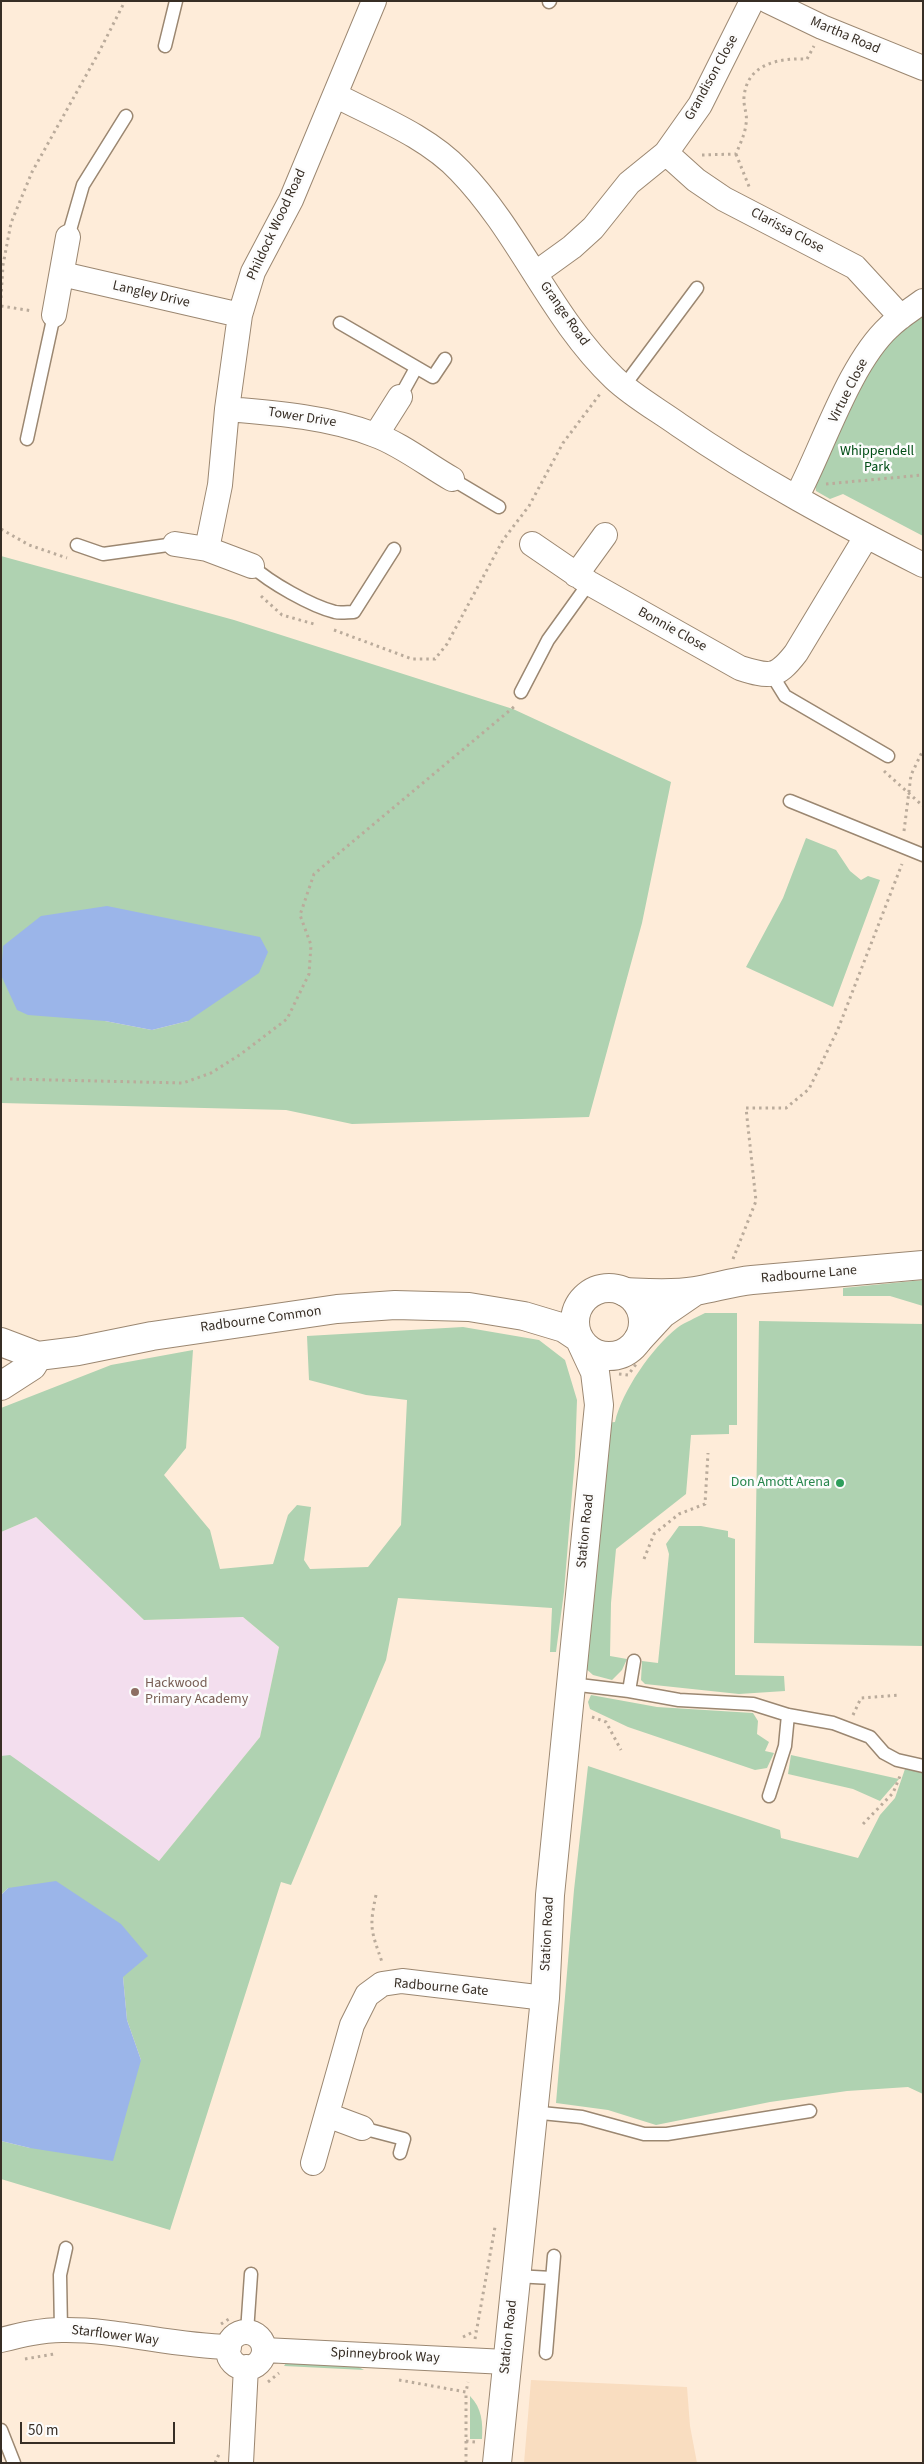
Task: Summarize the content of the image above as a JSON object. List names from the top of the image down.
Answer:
{
  "streets": {
    "main road": ["Radbourne Lane", "Radbourne Common", "Station Road"],
    "street": [
      "Martha Road",
      "Grandison Close",
      "Phildock Wood Road",
      "Clarissa Close",
      "Langley Drive",
      "Grange Road",
      "Virtue Close",
      "Tower Drive",
      "Bonnie Close",
      "Radbourne Gate",
      "Starflower Way",
      "Spinneybrook Way"
    ]
  },
  "crossings": [
    ["Grandison Close", "Clarissa Close"],
    ["Grandison Close", "Grange Road"],
    ["Phildock Wood Road", "Langley Drive"],
    ["Phildock Wood Road", "Grange Road"],
    ["Phildock Wood Road", "Tower Drive"],
    ["Clarissa Close", "Virtue Close"],
    ["Grange Road", "Virtue Close"],
    ["Radbourne Lane", "Radbourne Common"],
    ["Radbourne Lane", "Station Road"],
    ["Radbourne Common", "Station Road"],
    ["Station Road", "Radbourne Gate"],
    ["Station Road", "Spinneybrook Way"],
    ["Starflower Way", "Spinneybrook Way"]
  ],
  "parks": ["Whippendell Park"],
  "places": ["Don Amott Arena", "Hackwood Primary Academy"],
  "scale_bar": "50 m"
}
